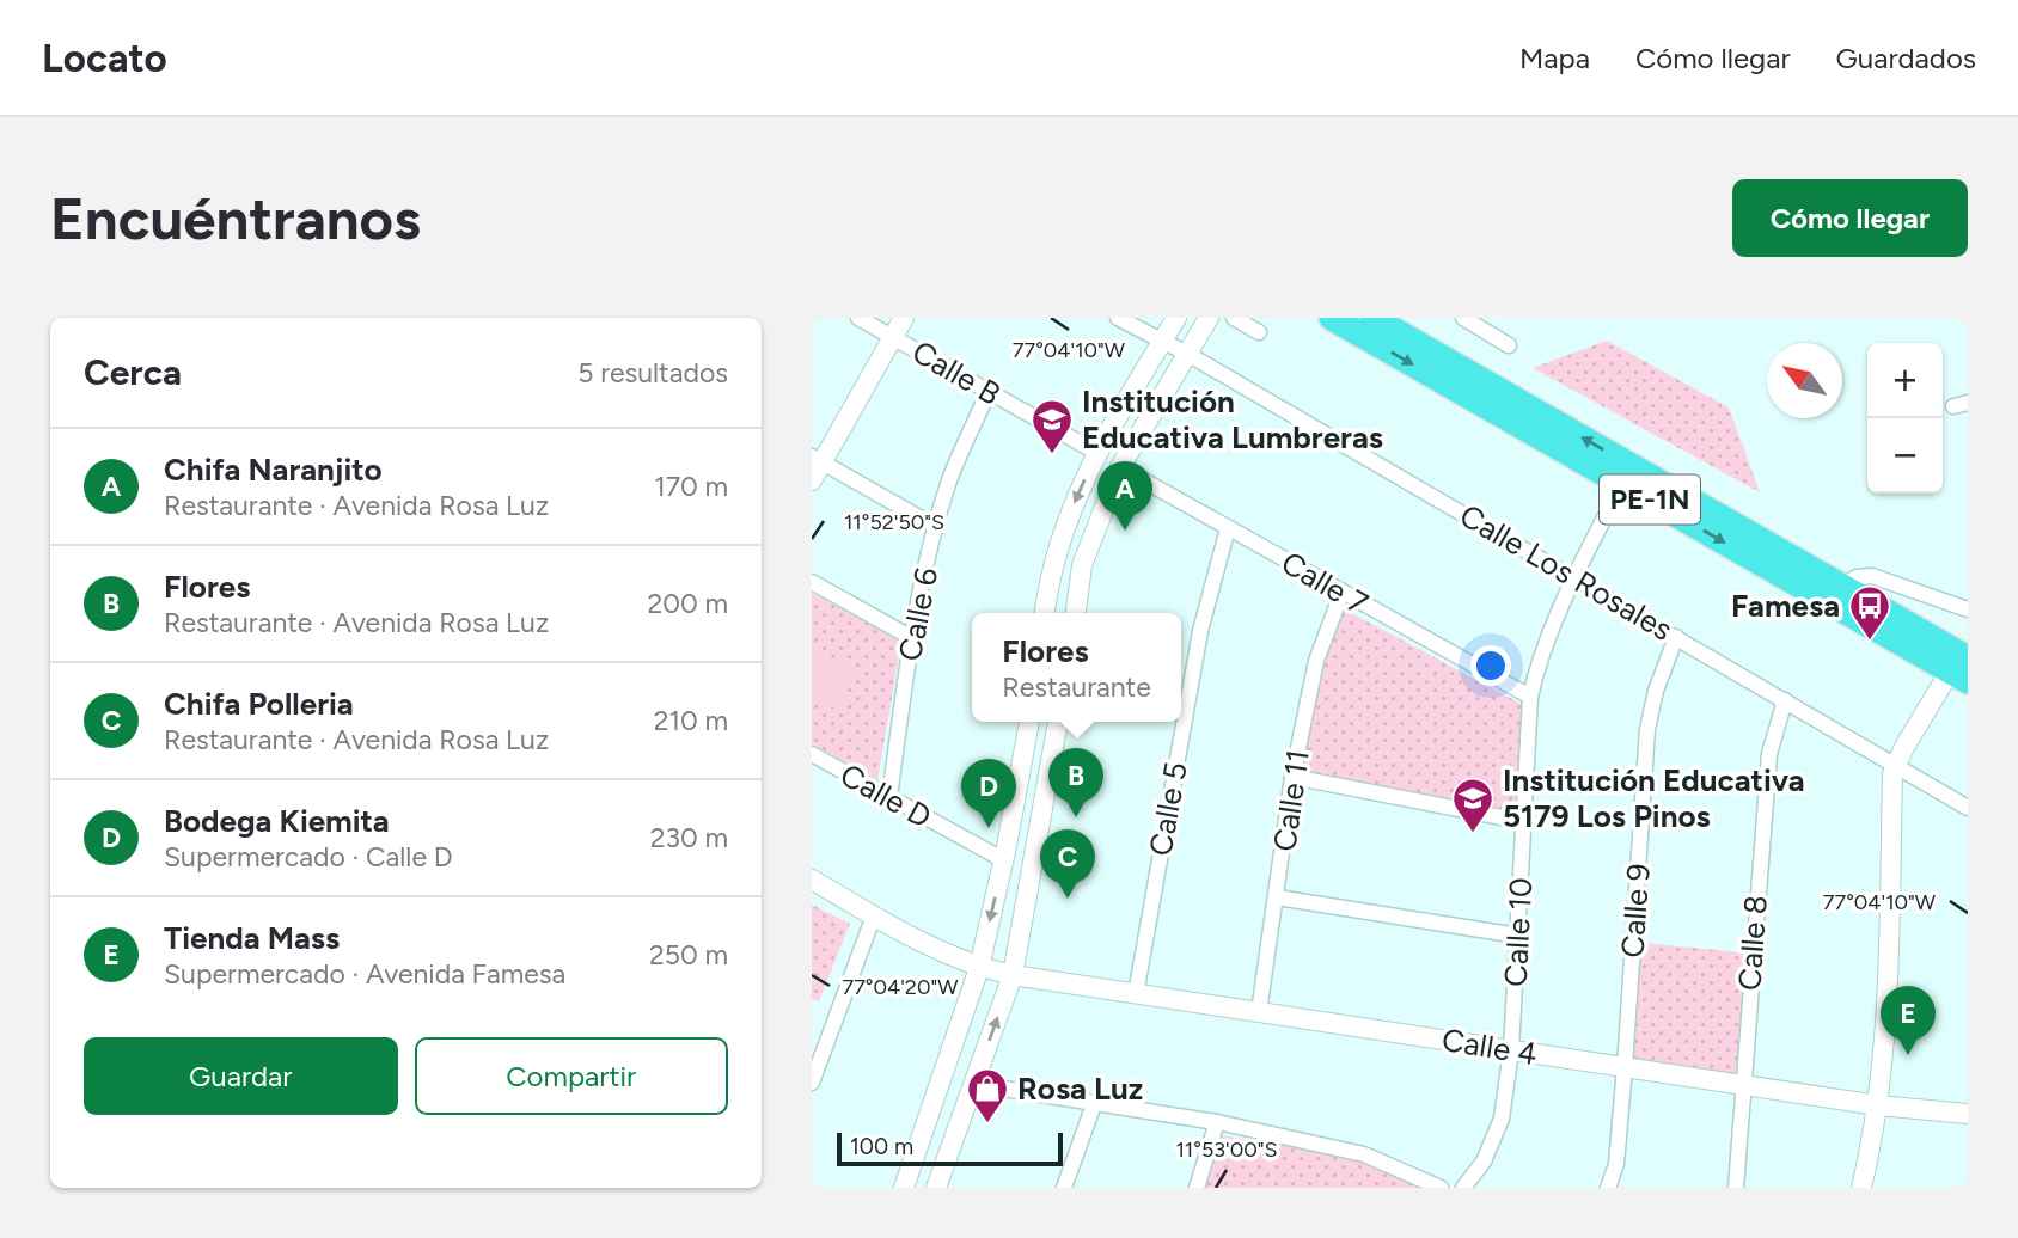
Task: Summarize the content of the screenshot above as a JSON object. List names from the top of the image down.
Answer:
{
  "streets": {
    "highway": ["PE-1N"],
    "street": [
      "Calle B",
      "Calle Los Rosales",
      "Calle 7",
      "Calle 6",
      "Calle D",
      "Calle 11",
      "Calle 5",
      "Calle 9",
      "Calle 10",
      "Calle 8",
      "Calle 4"
    ]
  },
  "crossings": [
    ["Calle B", "Calle 6"],
    ["PE-1N", "Calle 10"],
    ["Calle Los Rosales", "Calle 9"],
    ["Calle Los Rosales", "Calle 10"],
    ["Calle Los Rosales", "Calle 8"],
    ["Calle 7", "Calle 11"],
    ["Calle 7", "Calle 5"],
    ["Calle 7", "Calle 10"],
    ["Calle 6", "Calle D"],
    ["Calle 11", "Calle 4"],
    ["Calle 5", "Calle 4"],
    ["Calle 9", "Calle 4"],
    ["Calle 10", "Calle 4"],
    ["Calle 8", "Calle 4"]
  ],
  "places": {
    "school or university": ["Institución Educativa Lumbreras", "Institución Educativa 5179 Los Pinos"],
    "bus stop": ["Famesa"],
    "shop": ["Rosa Luz"]
  },
  "scale_bar": "100 m",
  "north": "top left",
  "page": {
    "header": "Locato",
    "nav": ["Mapa", "Cómo llegar", "Guardados"],
    "buttons": [
      "Cómo llegar",
      ["Guardar", "Compartir"]
    ],
    "title": "Encuéntranos",
    "heading": ["Cerca", "5 resultados"],
    "map_buttons": ["+", "−"],
    "list": [
      {
        "mark": "A",
        "name": "Chifa Naranjito",
        "note": "Restaurante · Avenida Rosa Luz",
        "value": "170 m"
      },
      {
        "mark": "B",
        "name": "Flores",
        "note": "Restaurante · Avenida Rosa Luz",
        "value": "200 m"
      },
      {
        "mark": "C",
        "name": "Chifa Polleria",
        "note": "Restaurante · Avenida Rosa Luz",
        "value": "210 m"
      },
      {
        "mark": "D",
        "name": "Bodega Kiemita",
        "note": "Supermercado · Calle D",
        "value": "230 m"
      },
      {
        "mark": "E",
        "name": "Tienda Mass",
        "note": "Supermercado · Avenida Famesa",
        "value": "250 m"
      }
    ],
    "pins": [
      "A",
      "B",
      "D",
      "C",
      "E"
    ],
    "popup": ["Flores", "Restaurante"],
    "scale": "100 m"
  },
  "coordinates": [
    "77°04'10\"W",
    "11°52'50\"S",
    "77°04'20\"W",
    "11°53'00\"S"
  ]
}
